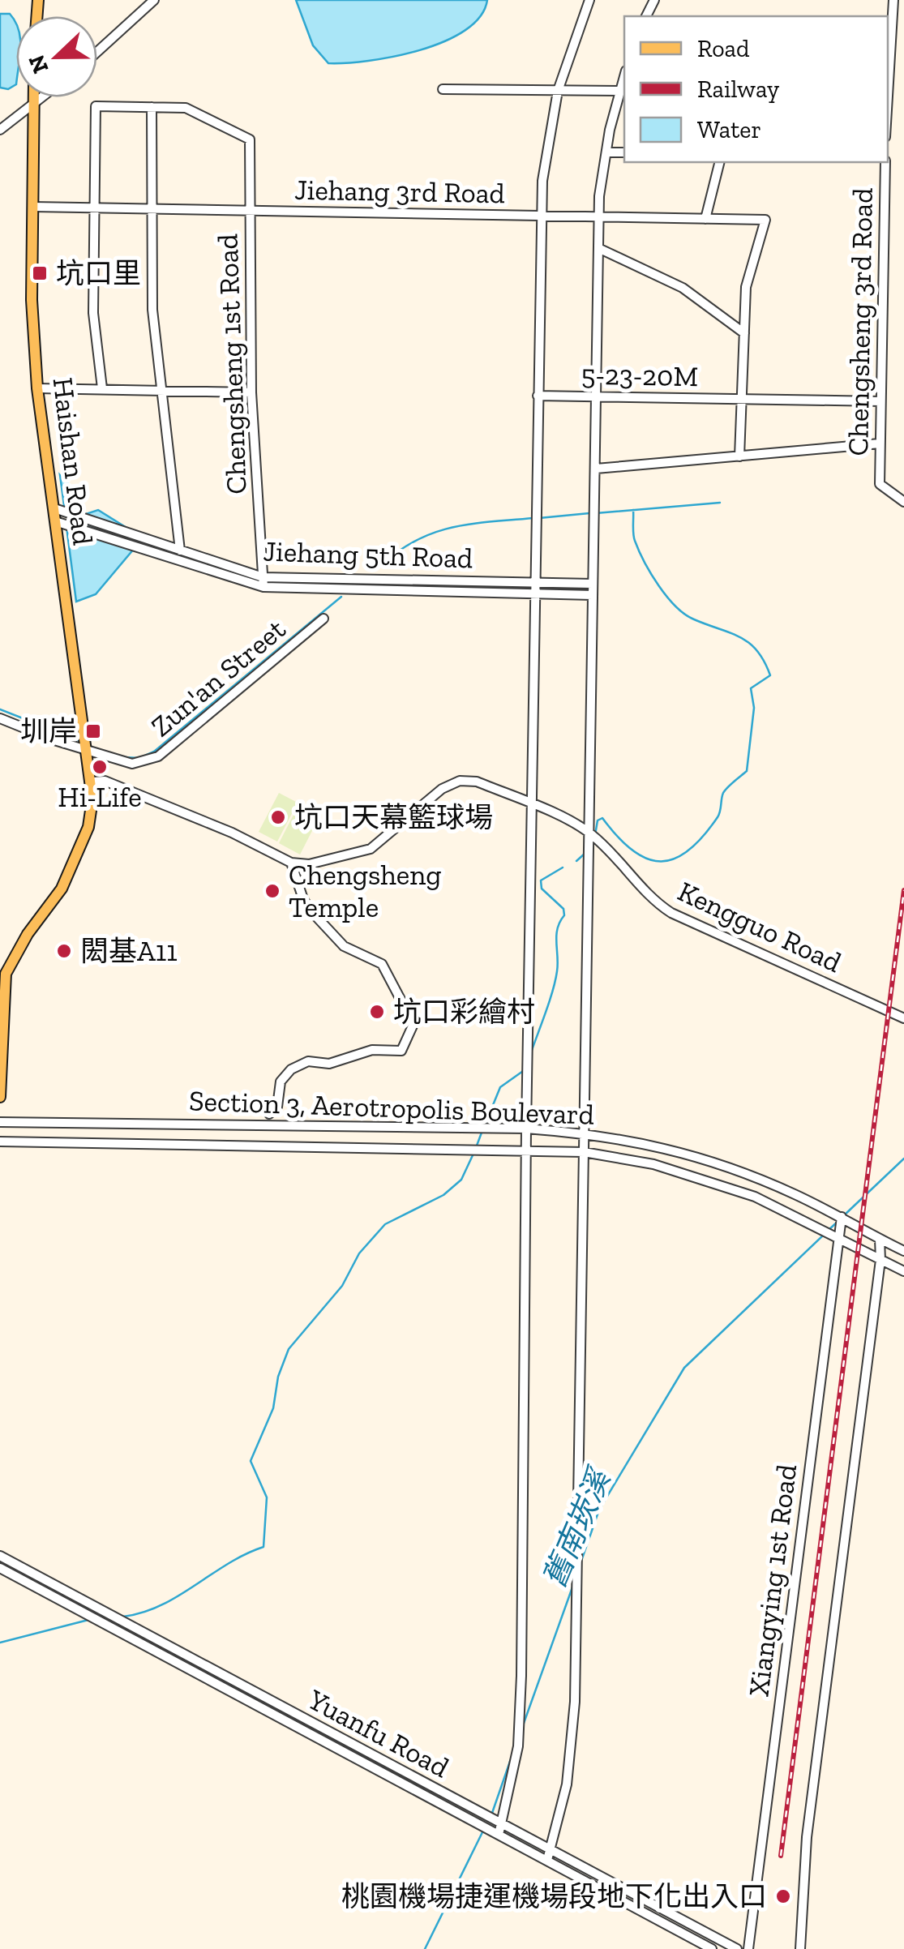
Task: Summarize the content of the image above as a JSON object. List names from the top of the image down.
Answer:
{
  "streets": {
    "main road": ["Haishan Road"],
    "street": [
      "Jiehang 3rd Road",
      "Chengsheng 3rd Road",
      "Chengsheng 1st Road",
      "5-23-20M",
      "Jiehang 5th Road",
      "Zun'an Street",
      "Kengguo Road",
      "Section 3, Aerotropolis Boulevard",
      "Xiangying 1st Road",
      "Yuanfu Road"
    ]
  },
  "crossings": [
    ["Jiehang 3rd Road", "Chengsheng 1st Road"],
    ["Jiehang 3rd Road", "Haishan Road"],
    ["Chengsheng 3rd Road", "5-23-20M"],
    ["Chengsheng 1st Road", "Jiehang 5th Road"],
    ["Haishan Road", "Jiehang 5th Road"],
    ["Haishan Road", "Zun'an Street"],
    ["Section 3, Aerotropolis Boulevard", "Xiangying 1st Road"]
  ],
  "water": ["舊南崁溪"],
  "places": {
    "transit": ["坑口里", "圳岸"],
    "other": [
      "Hi-Life",
      "坑口天幕籃球場",
      "Chengsheng Temple",
      "閎基A11",
      "坑口彩繪村",
      "桃園機場捷運機場段地下化出入口"
    ]
  },
  "legend": ["Road", "Railway", "Water"],
  "north": "left"
}
